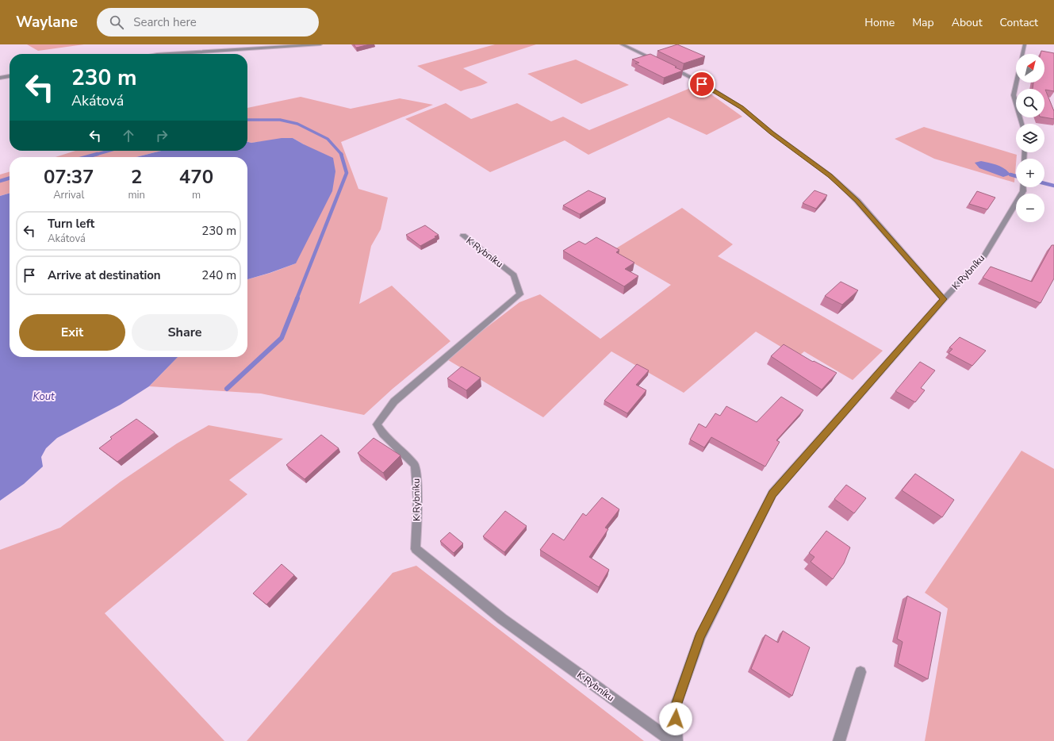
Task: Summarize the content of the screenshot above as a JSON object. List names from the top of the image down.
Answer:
{
  "streets": {
    "street": ["K Rybníku"]
  },
  "water": ["Kout"],
  "north": "top right",
  "page": {
    "header": "Waylane",
    "search": "Search here",
    "nav": [
      "Home",
      "Map",
      "About",
      "Contact"
    ],
    "map_buttons": ["+", "−"],
    "turn": ["230 m", "Akátová"],
    "eta": [
      "07:37",
      "Arrival",
      "2",
      "min",
      "470",
      "m"
    ],
    "list": [
      {
        "name": "Turn left",
        "note": "Akátová",
        "value": "230 m"
      },
      {
        "name": "Arrive at destination",
        "value": "240 m"
      }
    ],
    "buttons": ["Exit", "Share"]
  }
}
